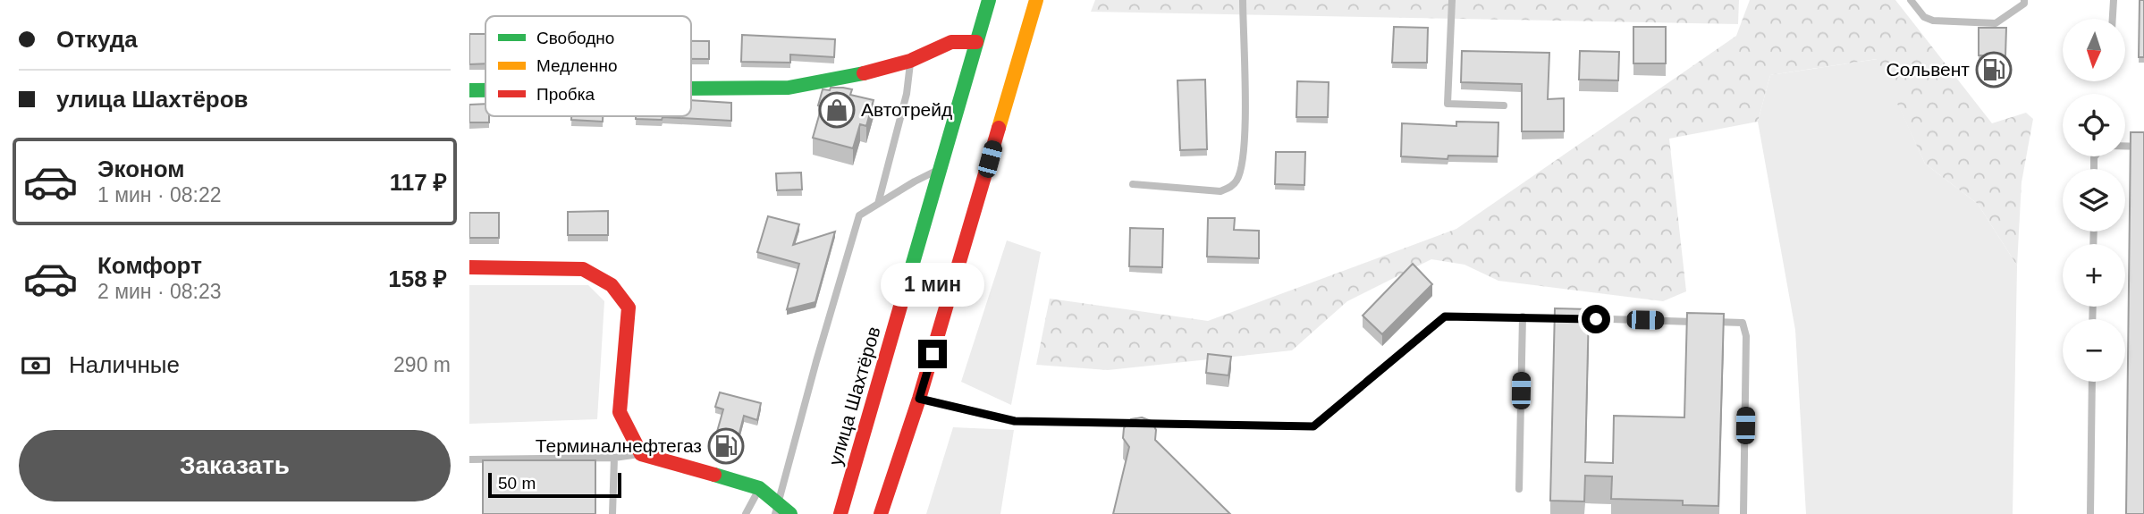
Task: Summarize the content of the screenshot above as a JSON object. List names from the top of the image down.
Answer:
{
  "streets": {
    "main road": ["улица Шахтёров"]
  },
  "places": {
    "fuel station": ["Сольвент", "Терминалнефтегаз"],
    "shop": ["Автотрейд"]
  },
  "legend": ["Свободно", "Медленно", "Пробка"],
  "scale_bar": "50 m",
  "north": "bottom",
  "page": {
    "banner": ["Откуда", "улица Шахтёров"],
    "map_buttons": ["+", "−"],
    "list": [
      {
        "name": "Эконом",
        "note": "1 мин · 08:22",
        "value": "117 ₽"
      },
      {
        "name": "Комфорт",
        "note": "2 мин · 08:23",
        "value": "158 ₽"
      }
    ],
    "bubble": "1 мин",
    "pay": ["Наличные", "290 m"],
    "buttons": "Заказать",
    "scale": "50 m"
  }
}
